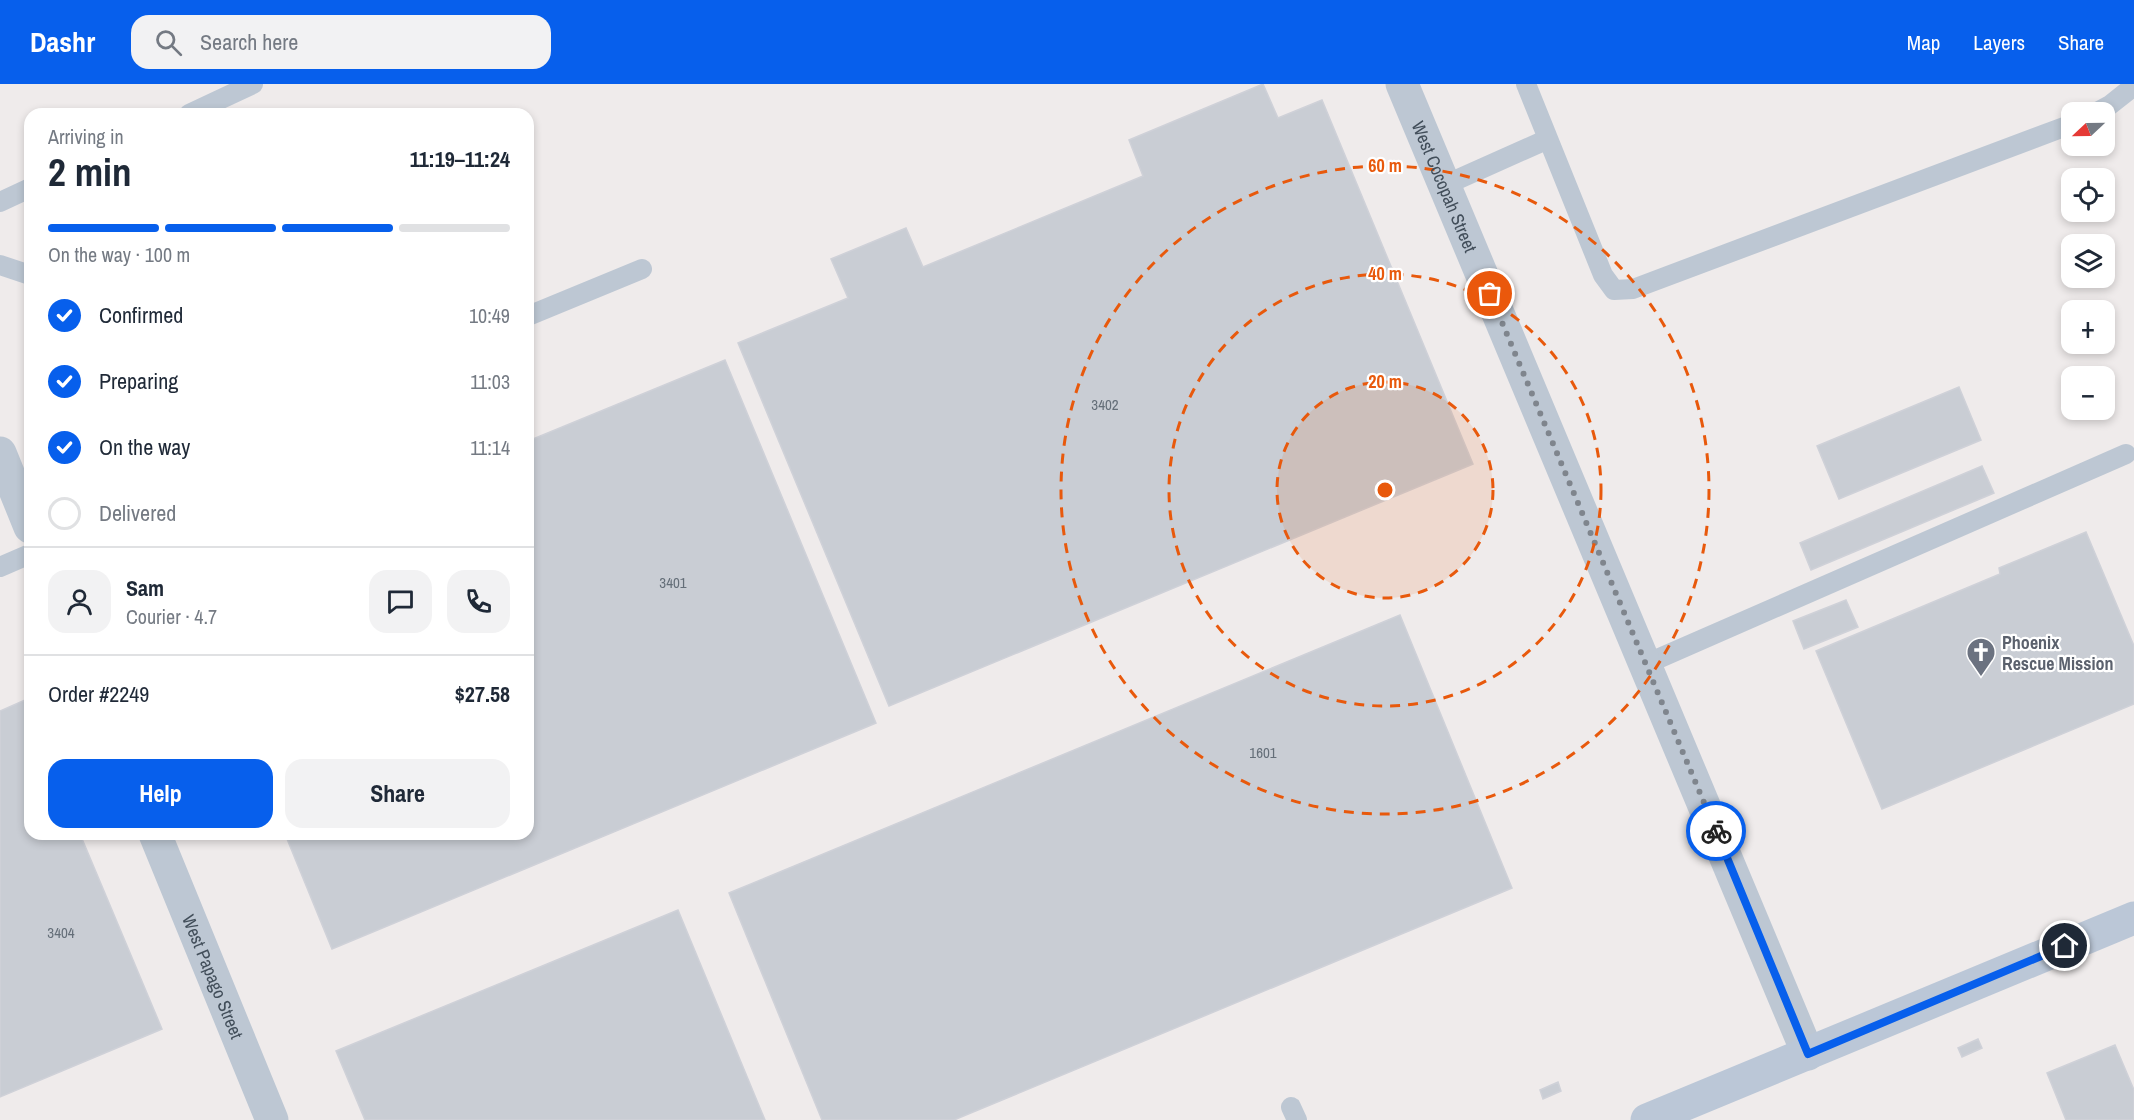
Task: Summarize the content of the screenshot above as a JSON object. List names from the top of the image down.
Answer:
{
  "streets": {
    "street": ["West Cocopah Street", "West Papago Street"]
  },
  "places": {
    "church": ["Phoenix Rescue Mission"]
  },
  "house_numbers": [
    "3402",
    "3401",
    "1601",
    "3404"
  ],
  "north": "left",
  "page": {
    "header": "Dashr",
    "search": "Search here",
    "nav": ["Map", "Layers", "Share"],
    "map_buttons": ["+", "−"],
    "heading": ["2 min", "Arriving in", "11:19–11:24"],
    "panel": [
      "Sam",
      "Courier · 4.7",
      "Order #2249",
      "$27.58"
    ],
    "bar": "On the way · 100 m",
    "list": [
      ["Confirmed", "10:49"],
      ["Preparing", "11:03"],
      ["On the way", "11:14"],
      "Delivered"
    ],
    "buttons": ["Help", "Share"]
  },
  "rings": ["60 m", "40 m", "20 m"]
}
